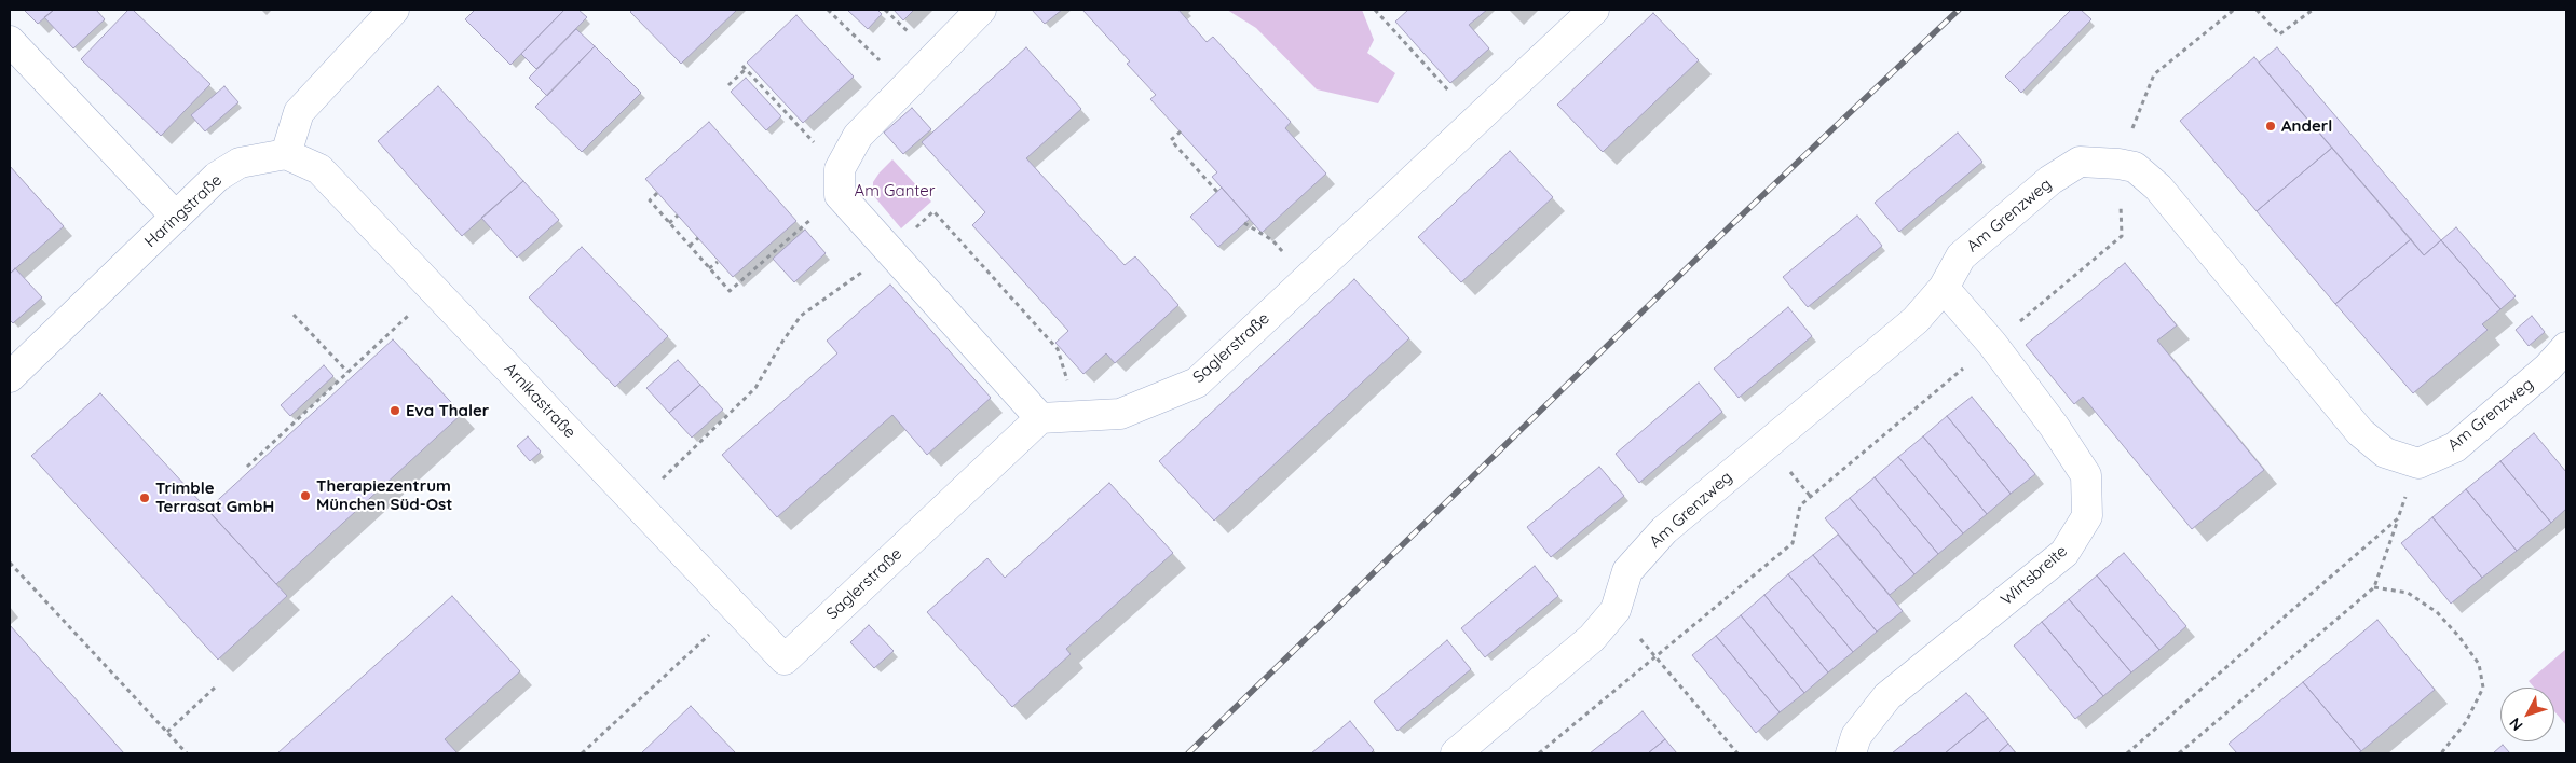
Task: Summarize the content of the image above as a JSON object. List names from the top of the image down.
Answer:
{
  "streets": {
    "street": [
      "Haringstraße",
      "Am Grenzweg",
      "Saglerstraße",
      "Arnikastraße",
      "Wirtsbreite"
    ]
  },
  "crossings": [
    ["Haringstraße", "Arnikastraße"],
    ["Am Grenzweg", "Wirtsbreite"],
    ["Saglerstraße", "Arnikastraße"]
  ],
  "parks": ["Am Ganter"],
  "places": [
    "Anderl",
    "Eva Thaler",
    "Therapiezentrum München Süd-Ost",
    "Trimble Terrasat GmbH"
  ],
  "north": "bottom left"
}
